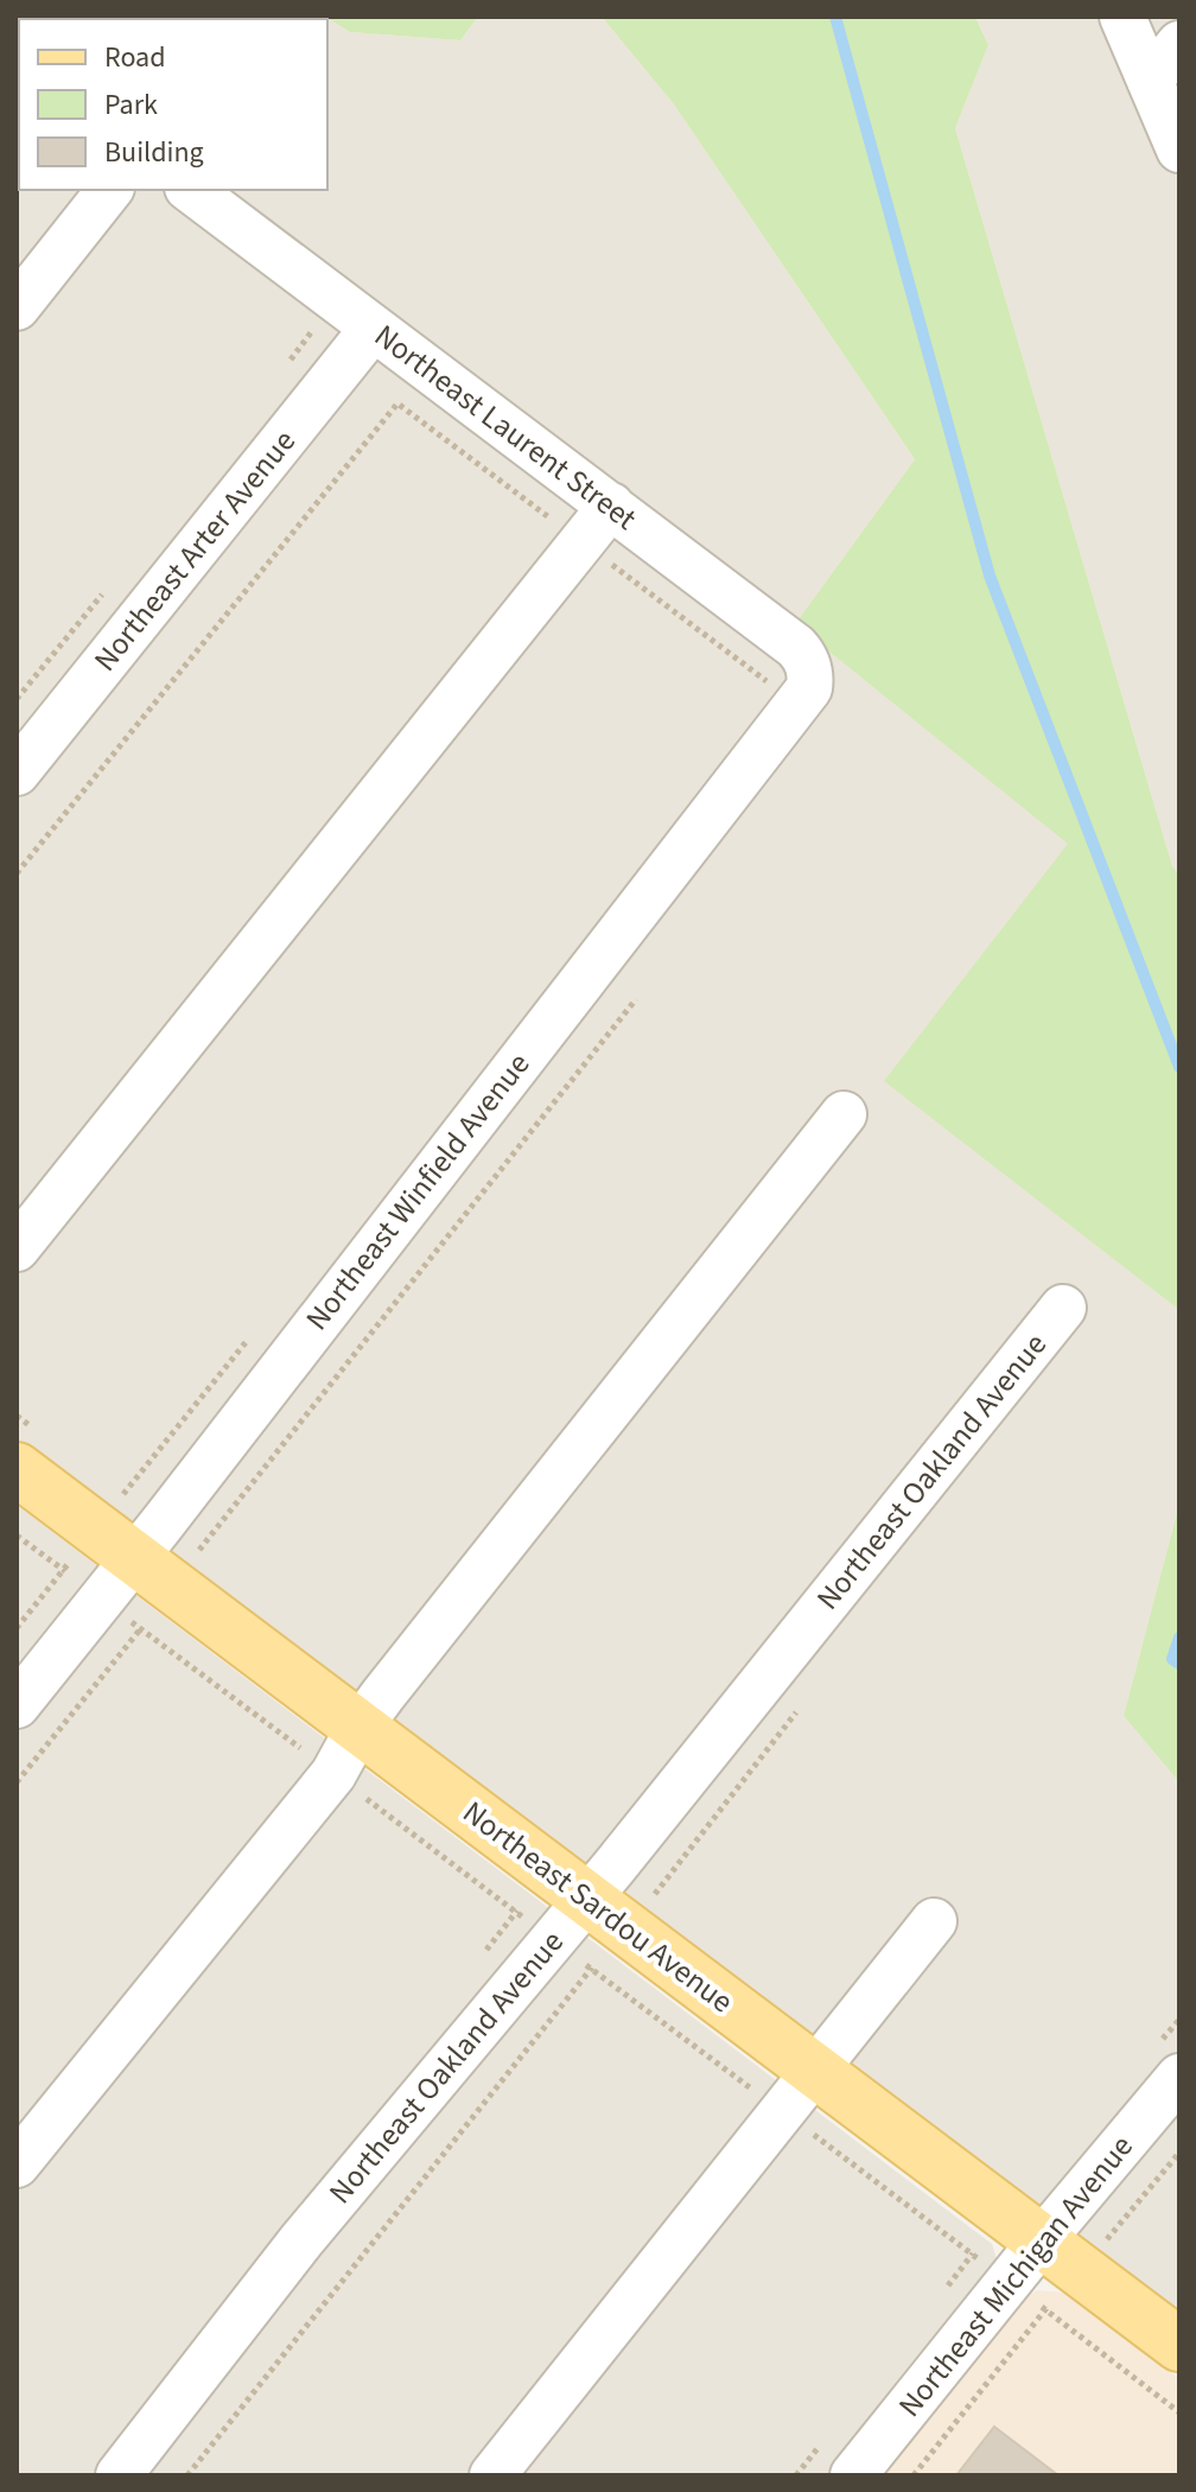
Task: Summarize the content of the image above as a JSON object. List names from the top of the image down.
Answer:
{
  "streets": {
    "main road": ["Northeast Sardou Avenue"],
    "street": [
      "Northeast Laurent Street",
      "Northeast Arter Avenue",
      "Northeast Winfield Avenue",
      "Northeast Oakland Avenue",
      "Northeast Michigan Avenue"
    ]
  },
  "crossings": [
    ["Northeast Laurent Street", "Northeast Arter Avenue"],
    ["Northeast Laurent Street", "Northeast Winfield Avenue"],
    ["Northeast Winfield Avenue", "Northeast Sardou Avenue"],
    ["Northeast Oakland Avenue", "Northeast Sardou Avenue"],
    ["Northeast Sardou Avenue", "Northeast Michigan Avenue"]
  ],
  "legend": ["Road", "Park", "Building"]
}
